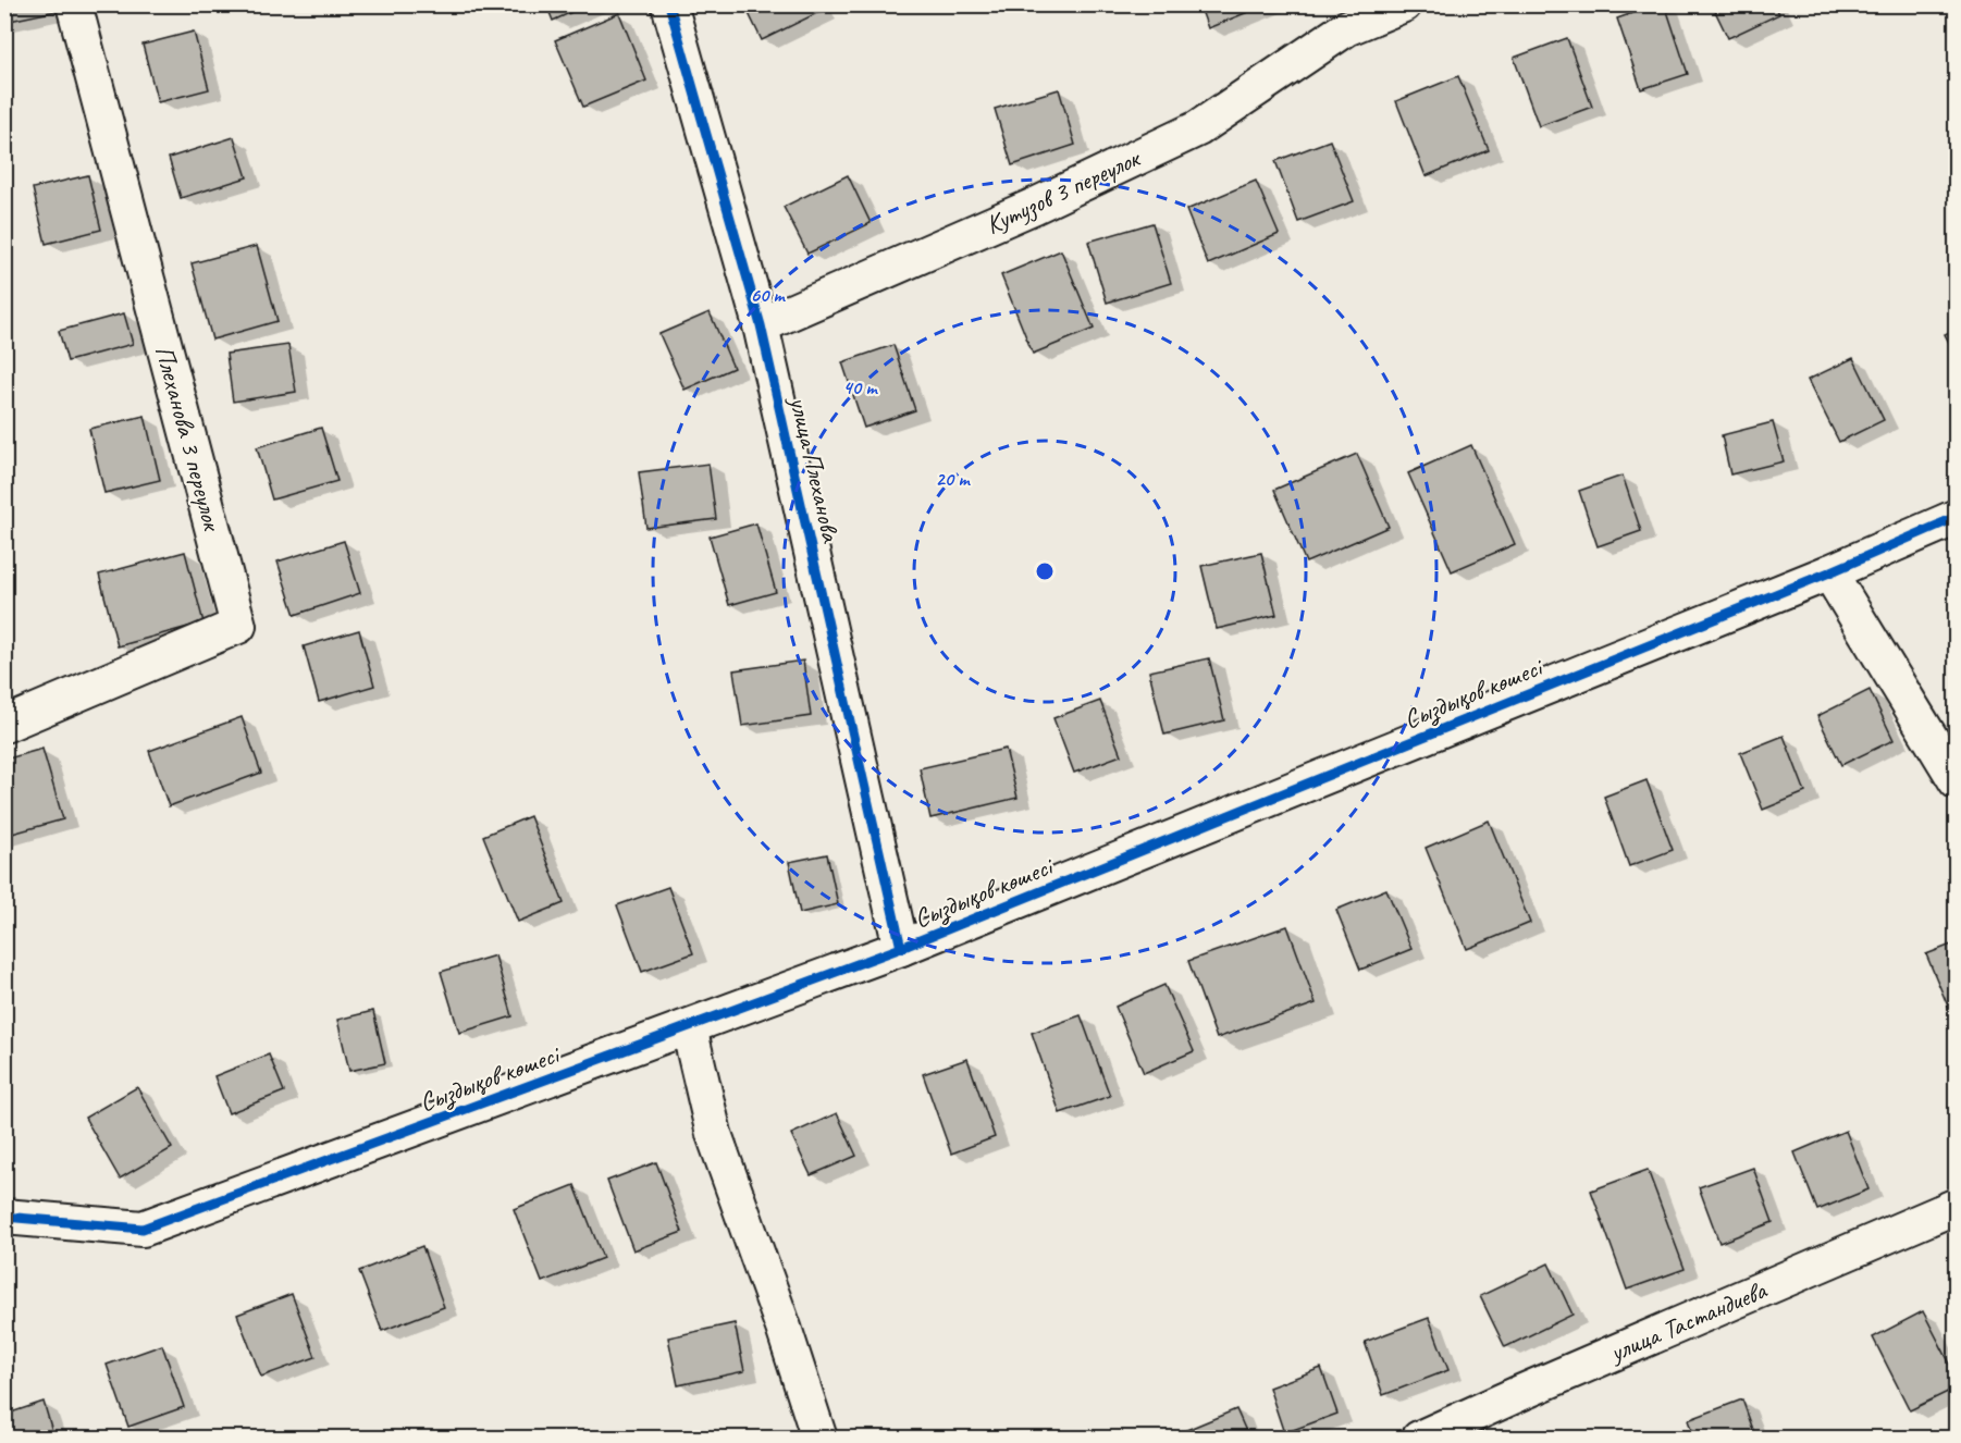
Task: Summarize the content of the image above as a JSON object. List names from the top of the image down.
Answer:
{
  "streets": {
    "street": [
      "Кутузов 3 переулок",
      "Плеханова 3 переулок",
      "улица Плеханова",
      "Сыздықов көшесі",
      "улица Тастандиева"
    ]
  },
  "crossings": [
    ["Кутузов 3 переулок", "улица Плеханова"],
    ["улица Плеханова", "Сыздықов көшесі"]
  ],
  "rings": ["60 m", "40 m", "20 m"]
}
